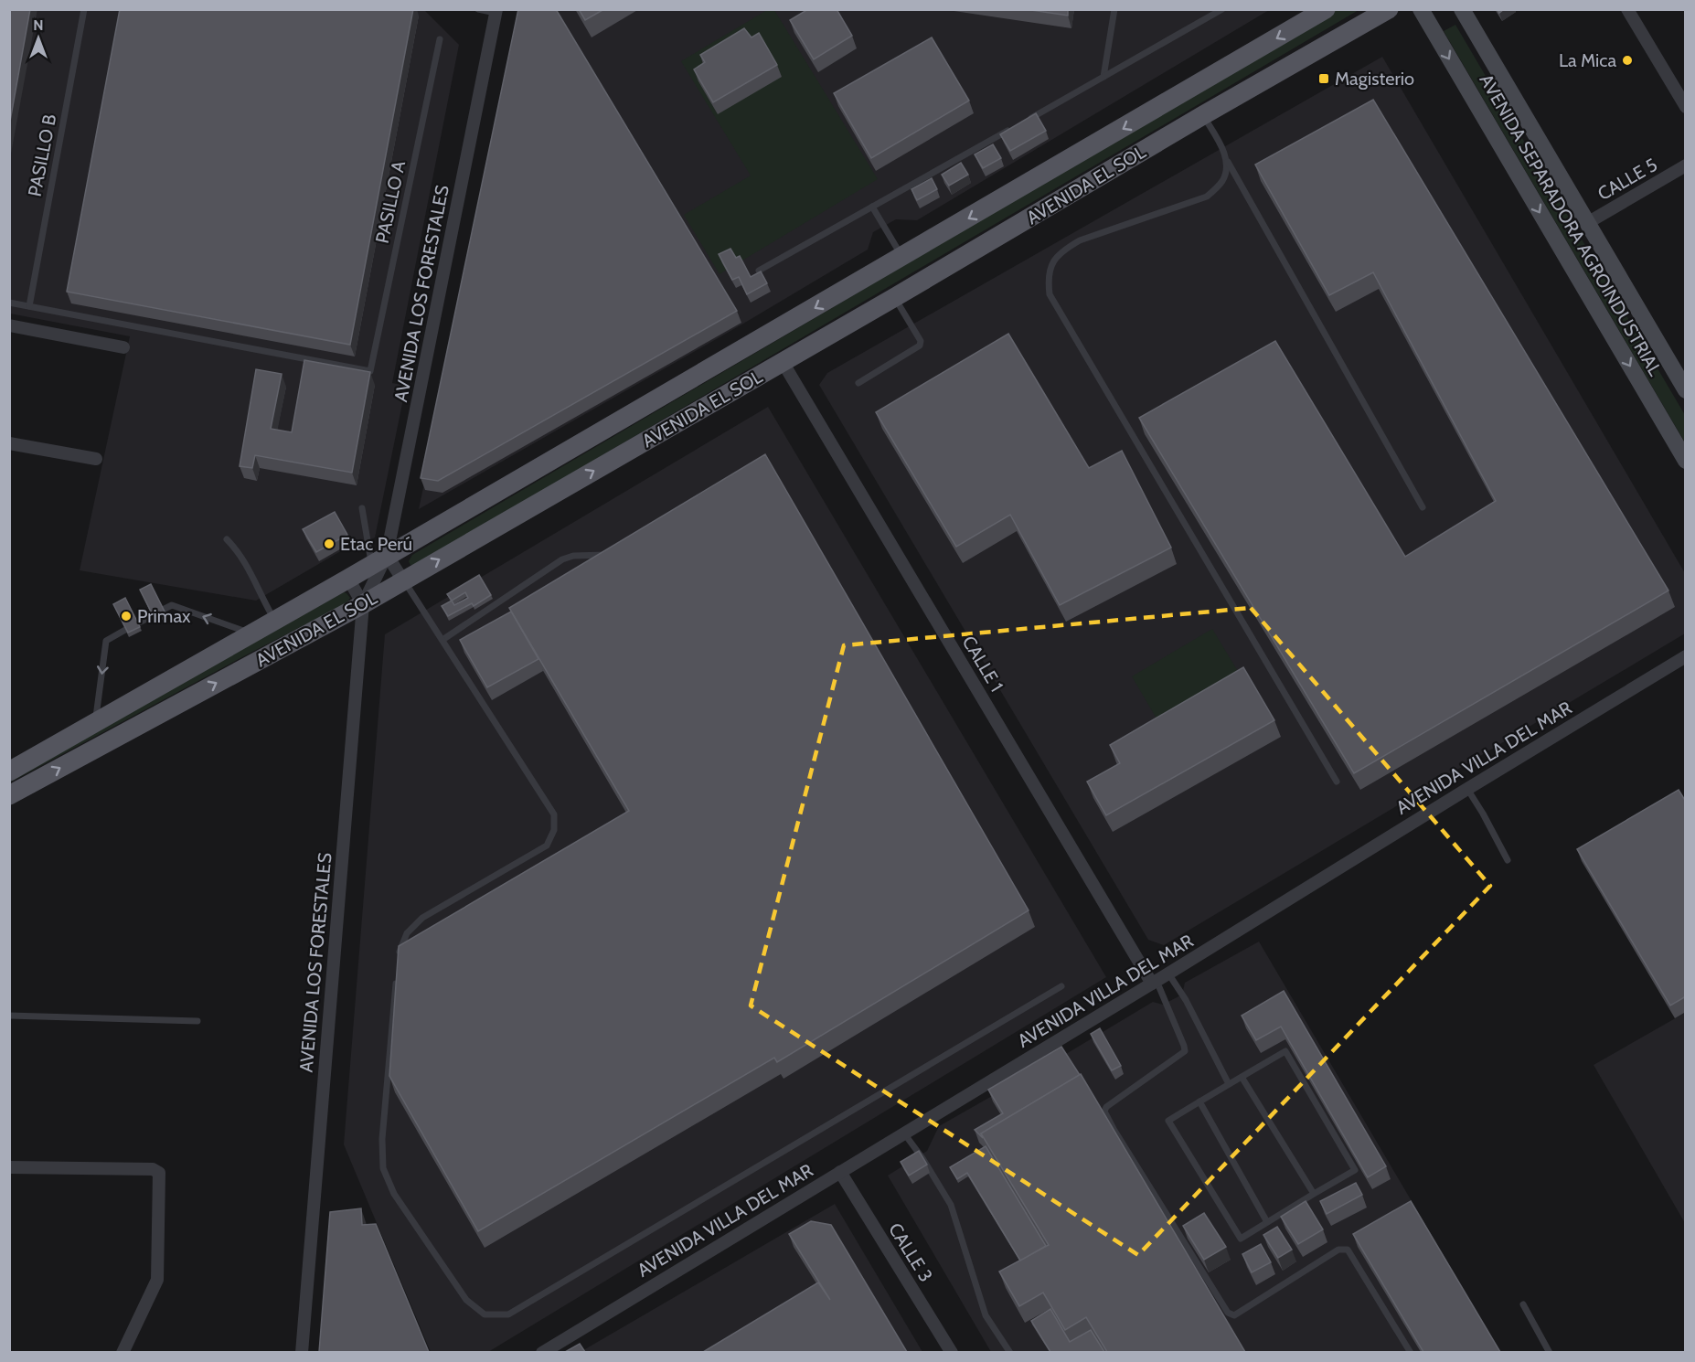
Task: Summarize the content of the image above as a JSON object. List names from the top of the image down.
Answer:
{
  "streets": {
    "main road": ["AVENIDA EL SOL"],
    "street": [
      "CALLE 5",
      "AVENIDA SEPARADORA AGROINDUSTRIAL",
      "AVENIDA LOS FORESTALES",
      "CALLE 1",
      "AVENIDA VILLA DEL MAR",
      "CALLE 3"
    ],
    "lane": ["PASILLO B", "PASILLO A"]
  },
  "crossings": [
    ["PASILLO B", "PASILLO A"],
    ["CALLE 5", "AVENIDA SEPARADORA AGROINDUSTRIAL"],
    ["AVENIDA EL SOL", "AVENIDA LOS FORESTALES"],
    ["AVENIDA EL SOL", "CALLE 1"],
    ["CALLE 1", "AVENIDA VILLA DEL MAR"],
    ["AVENIDA VILLA DEL MAR", "CALLE 3"]
  ],
  "places": {
    "other": ["La Mica", "Etac Perú", "Primax"],
    "transit": ["Magisterio"]
  },
  "north": "top"
}
